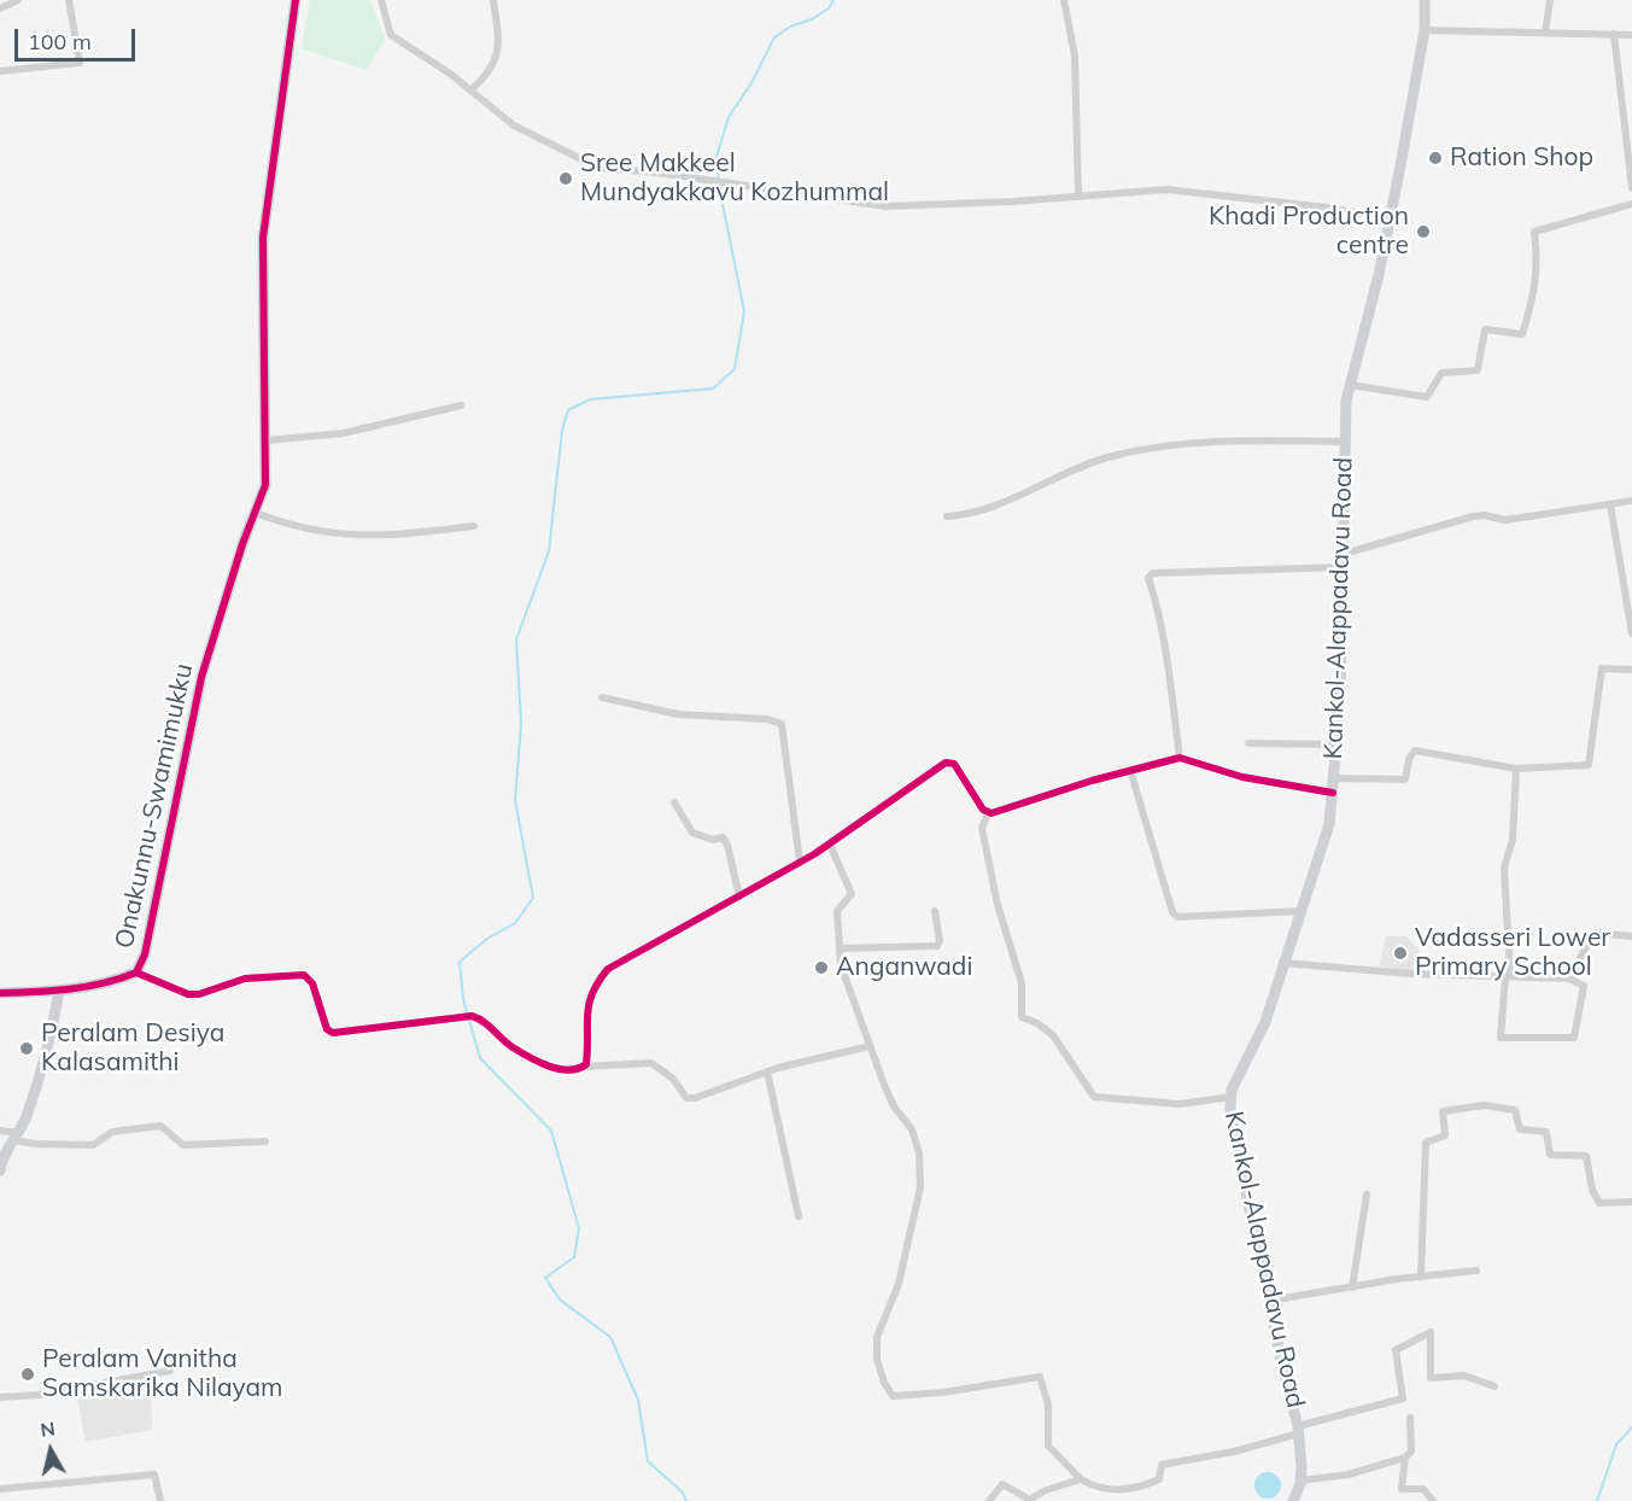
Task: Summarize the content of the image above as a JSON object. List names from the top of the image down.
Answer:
{
  "streets": {
    "main road": ["Kankol-Alappadavu Road", "Onakunnu-Swamimukku"]
  },
  "places": [
    "Ration Shop",
    "Sree Makkeel Mundyakkavu Kozhummal",
    "Khadi Production centre",
    "Vadasseri Lower Primary School",
    "Anganwadi",
    "Peralam Desiya Kalasamithi",
    "Peralam Vanitha Samskarika Nilayam"
  ],
  "scale_bar": "100 m",
  "north": "top"
}
